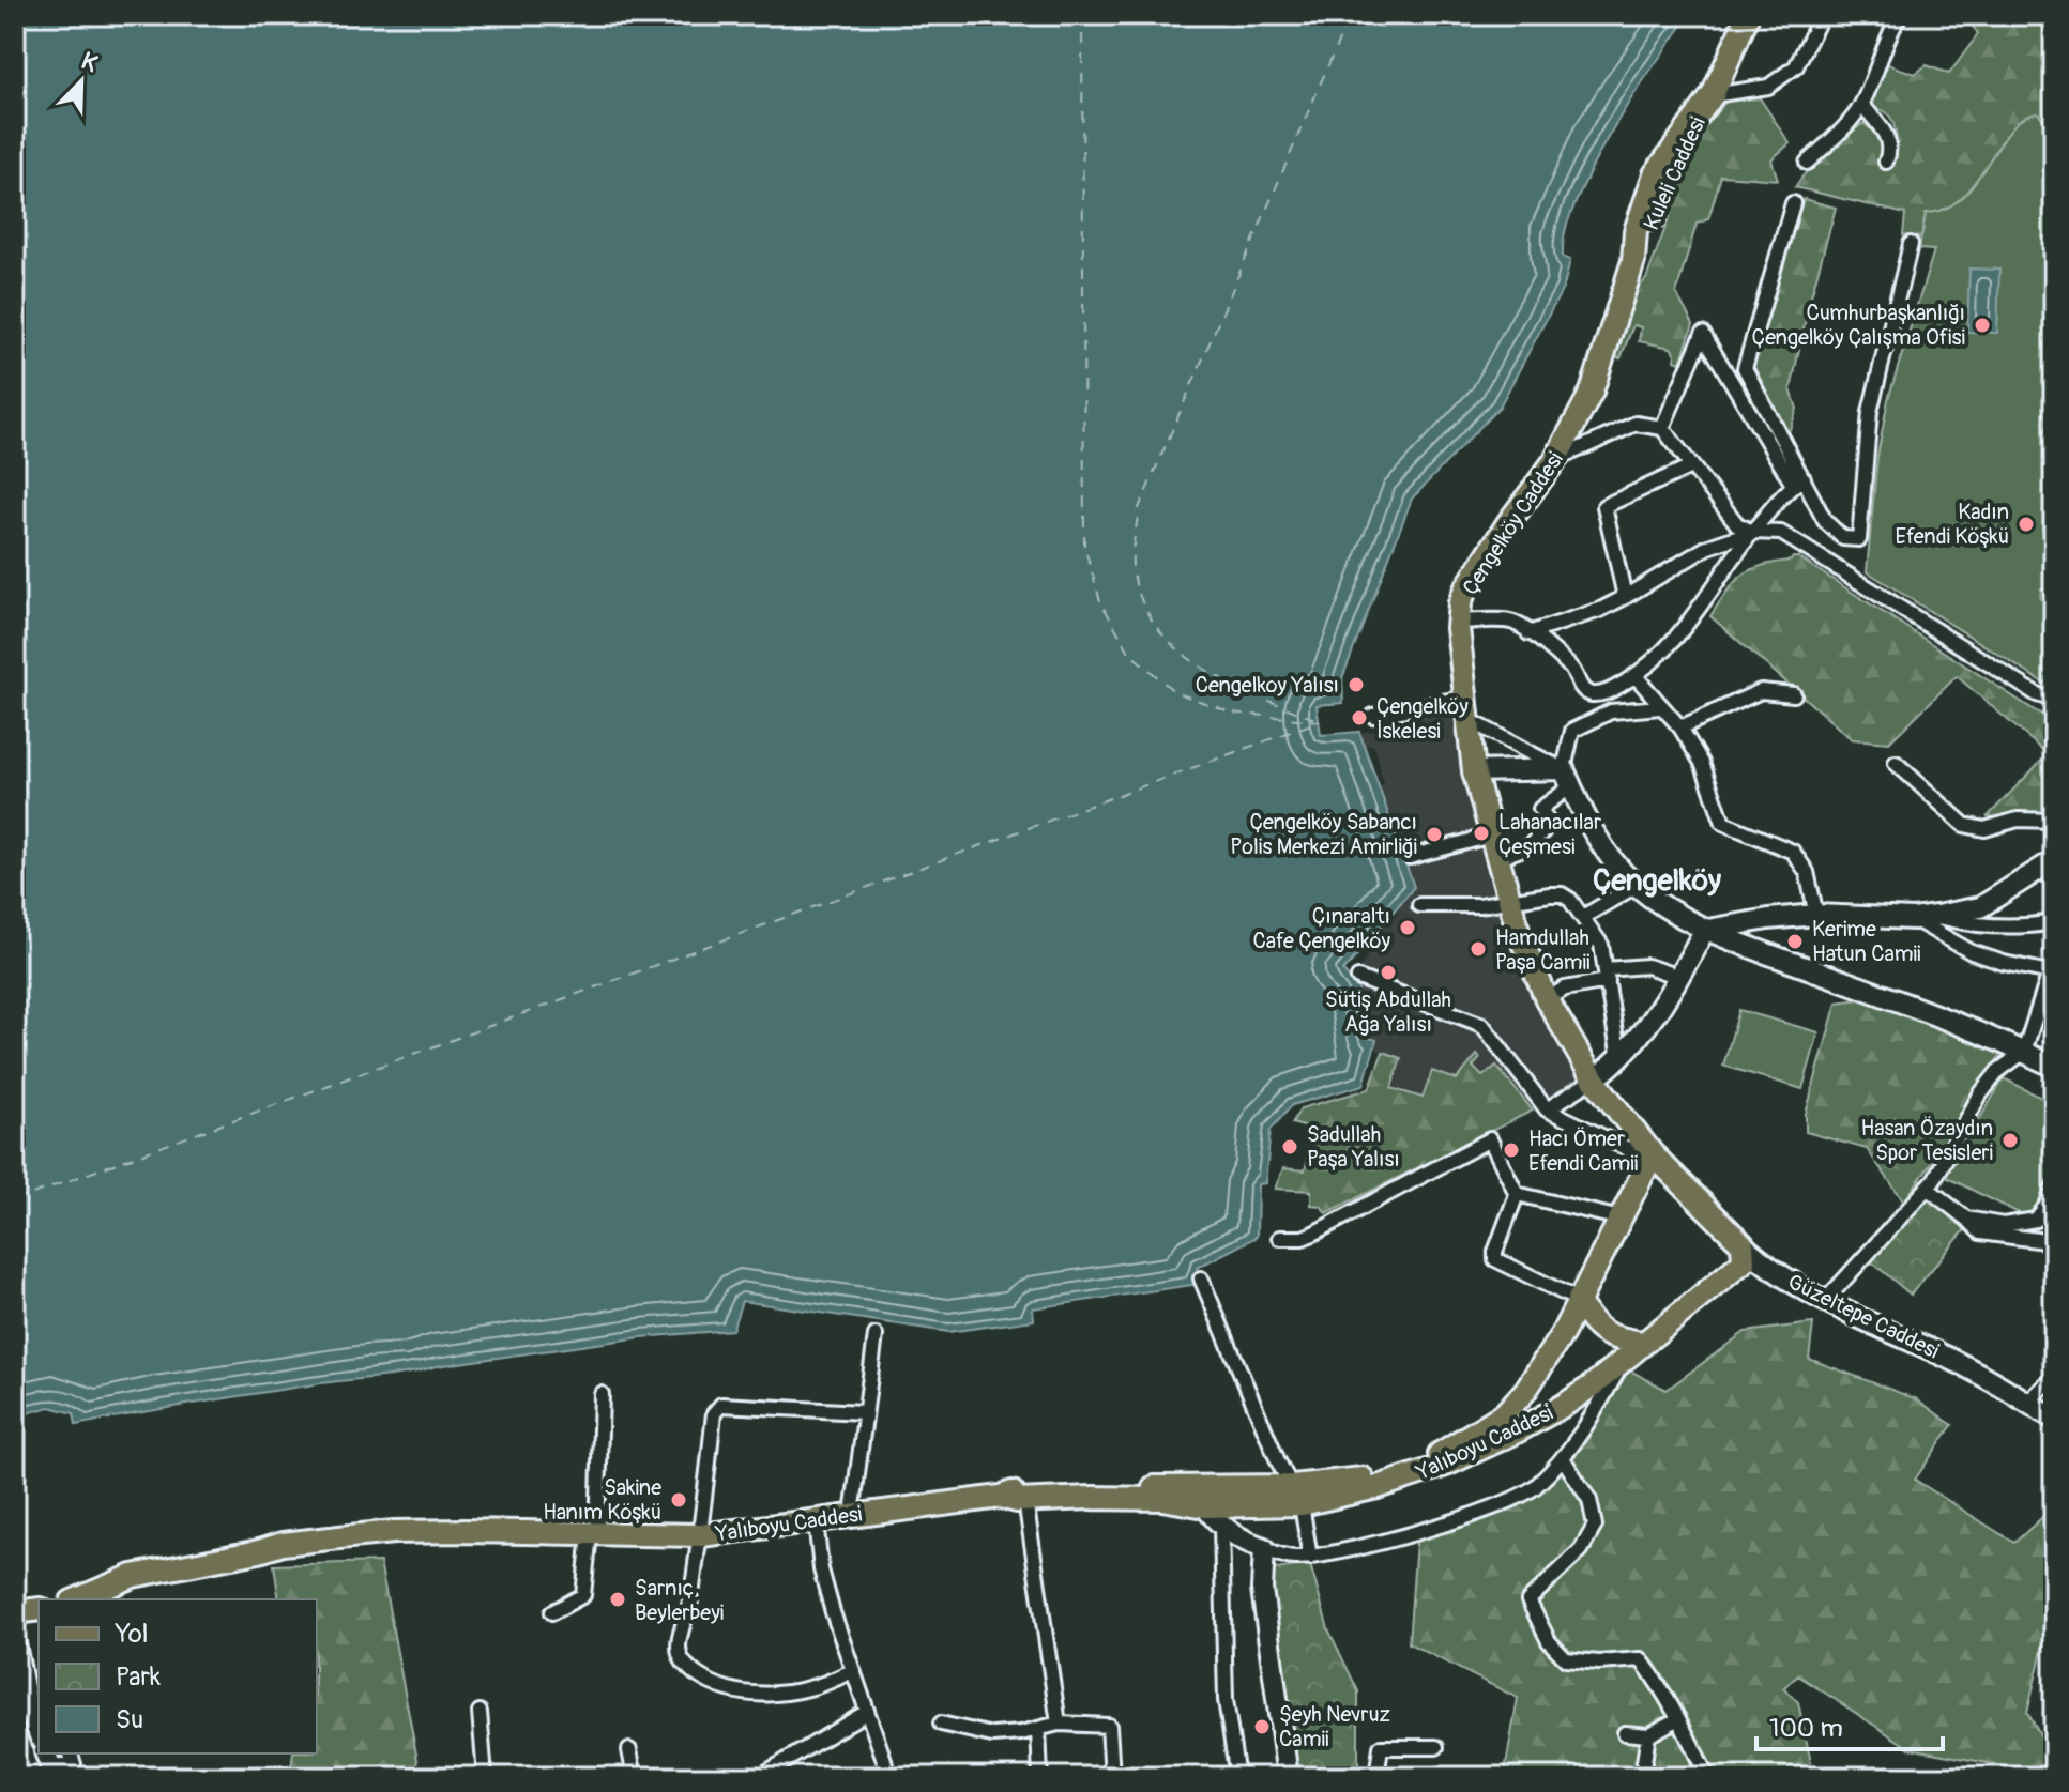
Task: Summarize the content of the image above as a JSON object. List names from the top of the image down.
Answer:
{
  "streets": {
    "main road": [
      "Kuleli Caddesi",
      "Çengelköy Caddesi",
      "Güzeltepe Caddesi",
      "Yalıboyu Caddesi"
    ]
  },
  "crossings": [
    ["Kuleli Caddesi", "Çengelköy Caddesi"],
    ["Çengelköy Caddesi", "Güzeltepe Caddesi"],
    ["Güzeltepe Caddesi", "Yalıboyu Caddesi"]
  ],
  "districts": ["Çengelköy"],
  "places": [
    "Cumhurbaşkanlığı Çengelköy Çalışma Ofisi",
    "Kadın Efendi Köşkü",
    "Cengelkoy Yalısı",
    "Çengelköy İskelesi",
    "Lahanacılar Çeşmesi",
    "Çengelköy Sabancı Polis Merkezi Amirliği",
    "Çınaraltı Cafe Çengelköy",
    "Kerime Hatun Camii",
    "Hamdullah Paşa Camii",
    "Sütiş Abdullah Ağa Yalısı",
    "Hasan Özaydın Spor Tesisleri",
    "Sadullah Paşa Yalısı",
    "Hacı Ömer Efendi Camii",
    "Sakine Hanım Köşkü",
    "Sarnıç, Beylerbeyi",
    "Şeyh Nevruz Camii"
  ],
  "legend": ["Yol", "Park", "Su"],
  "scale_bar": "100 m",
  "north": "top right"
}
